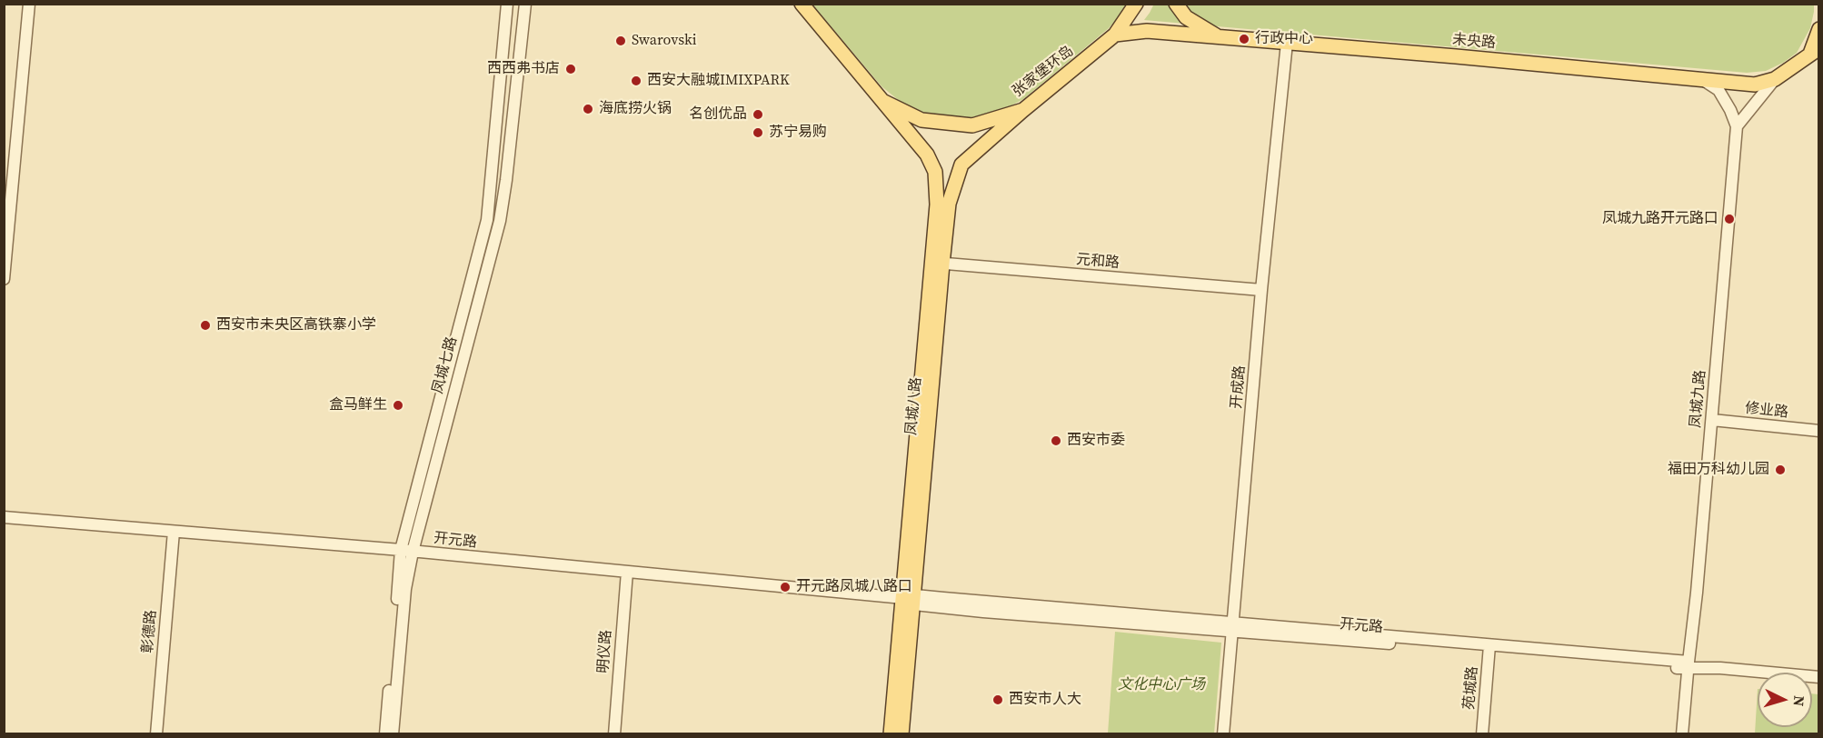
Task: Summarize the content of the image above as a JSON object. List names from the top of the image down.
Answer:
{
  "streets": {
    "main road": ["未央路", "张家堡环岛", "凤城八路"],
    "street": [
      "元和路",
      "凤城七路",
      "开成路",
      "凤城九路",
      "修业路",
      "开元路",
      "彰德路",
      "明仪路",
      "苑城路"
    ]
  },
  "crossings": [
    ["未央路", "张家堡环岛"],
    ["未央路", "开成路"],
    ["张家堡环岛", "凤城八路"],
    ["元和路", "开成路"],
    ["元和路", "凤城八路"],
    ["凤城七路", "开元路"],
    ["开成路", "开元路"],
    ["凤城九路", "修业路"],
    ["凤城九路", "开元路"],
    ["凤城八路", "开元路"],
    ["开元路", "彰德路"],
    ["开元路", "明仪路"],
    ["开元路", "苑城路"]
  ],
  "parks": ["文化中心广场"],
  "places": [
    "行政中心",
    "Swarovski",
    "西西弗书店",
    "西安大融城IMIXPARK",
    "海底捞火锅",
    "名创优品",
    "苏宁易购",
    "凤城九路开元路口",
    "西安市未央区高铁寨小学",
    "盒马鲜生",
    "西安市委",
    "福田万科幼儿园",
    "开元路凤城八路口",
    "西安市人大"
  ],
  "north": "right"
}
